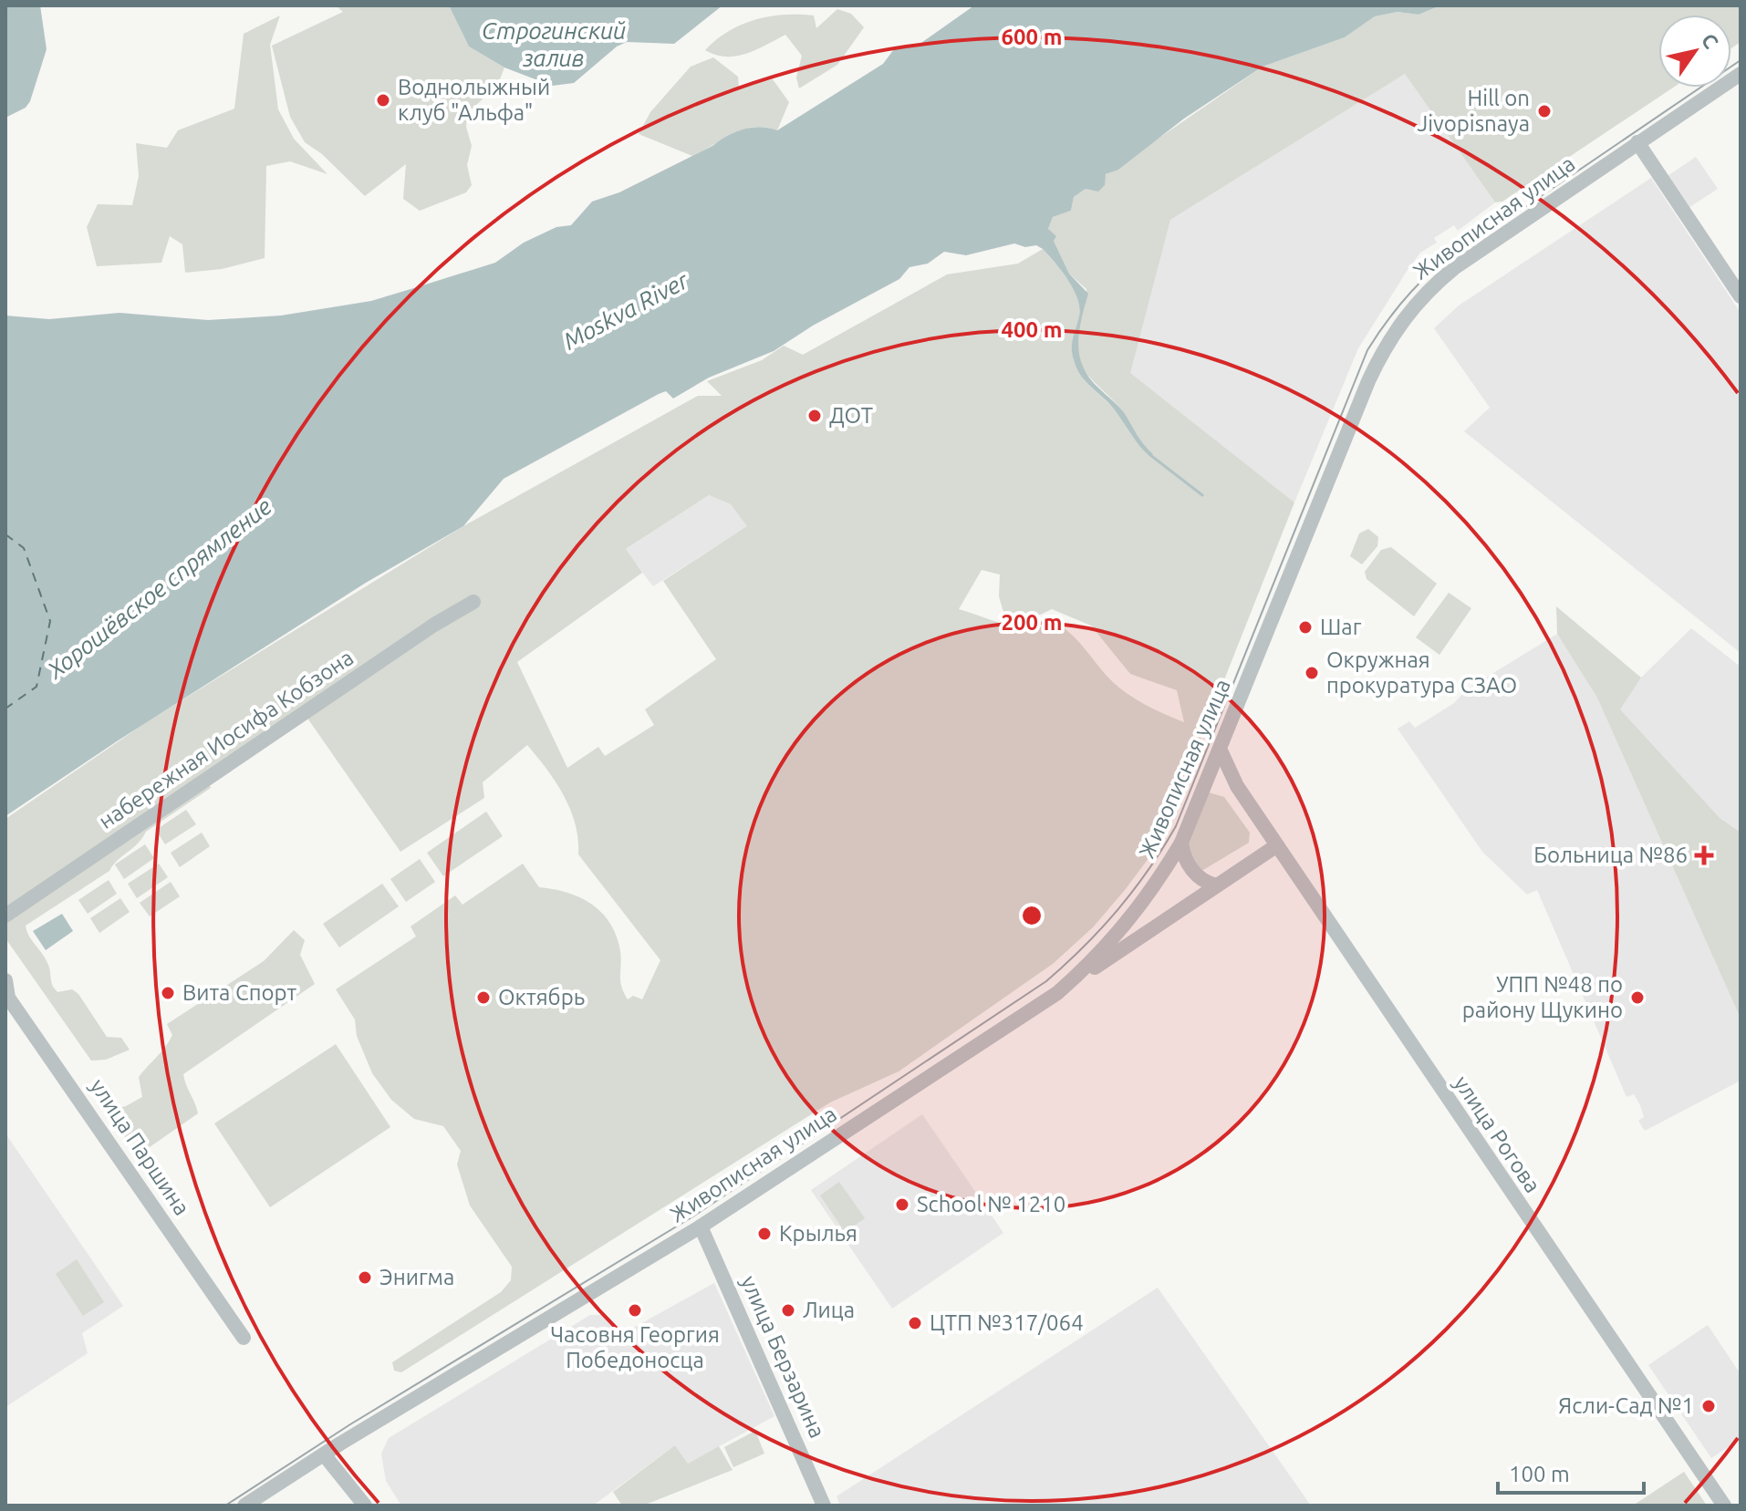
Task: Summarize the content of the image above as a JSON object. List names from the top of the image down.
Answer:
{
  "streets": {
    "street": [
      "Живописная улица",
      "набережная Иосифа Кобзона",
      "улица Рогова",
      "улица Паршина",
      "улица Берзарина"
    ]
  },
  "crossings": [
    ["Живописная улица", "улица Рогова"],
    ["Живописная улица", "улица Берзарина"]
  ],
  "water": ["Строгинский залив", "Moskva River", "Хорошёвское спрямление"],
  "places": {
    "other": [
      "Воднолыжный клуб \"Альфа\"",
      "Hill on Jivopisnaya",
      "ДОТ",
      "Шаг",
      "Окружная прокуратура СЗАО",
      "Вита Спорт",
      "Октябрь",
      "УПП №48 по району Щукино",
      "School № 1210",
      "Крылья",
      "Энигма",
      "Часовня Георгия Победоносца",
      "Лица",
      "ЦТП №317/064",
      "Ясли-Сад №1"
    ],
    "health": ["Больница №86"]
  },
  "scale_bar": "100 m",
  "north": "top right",
  "rings": ["600 m", "400 m", "200 m"]
}
